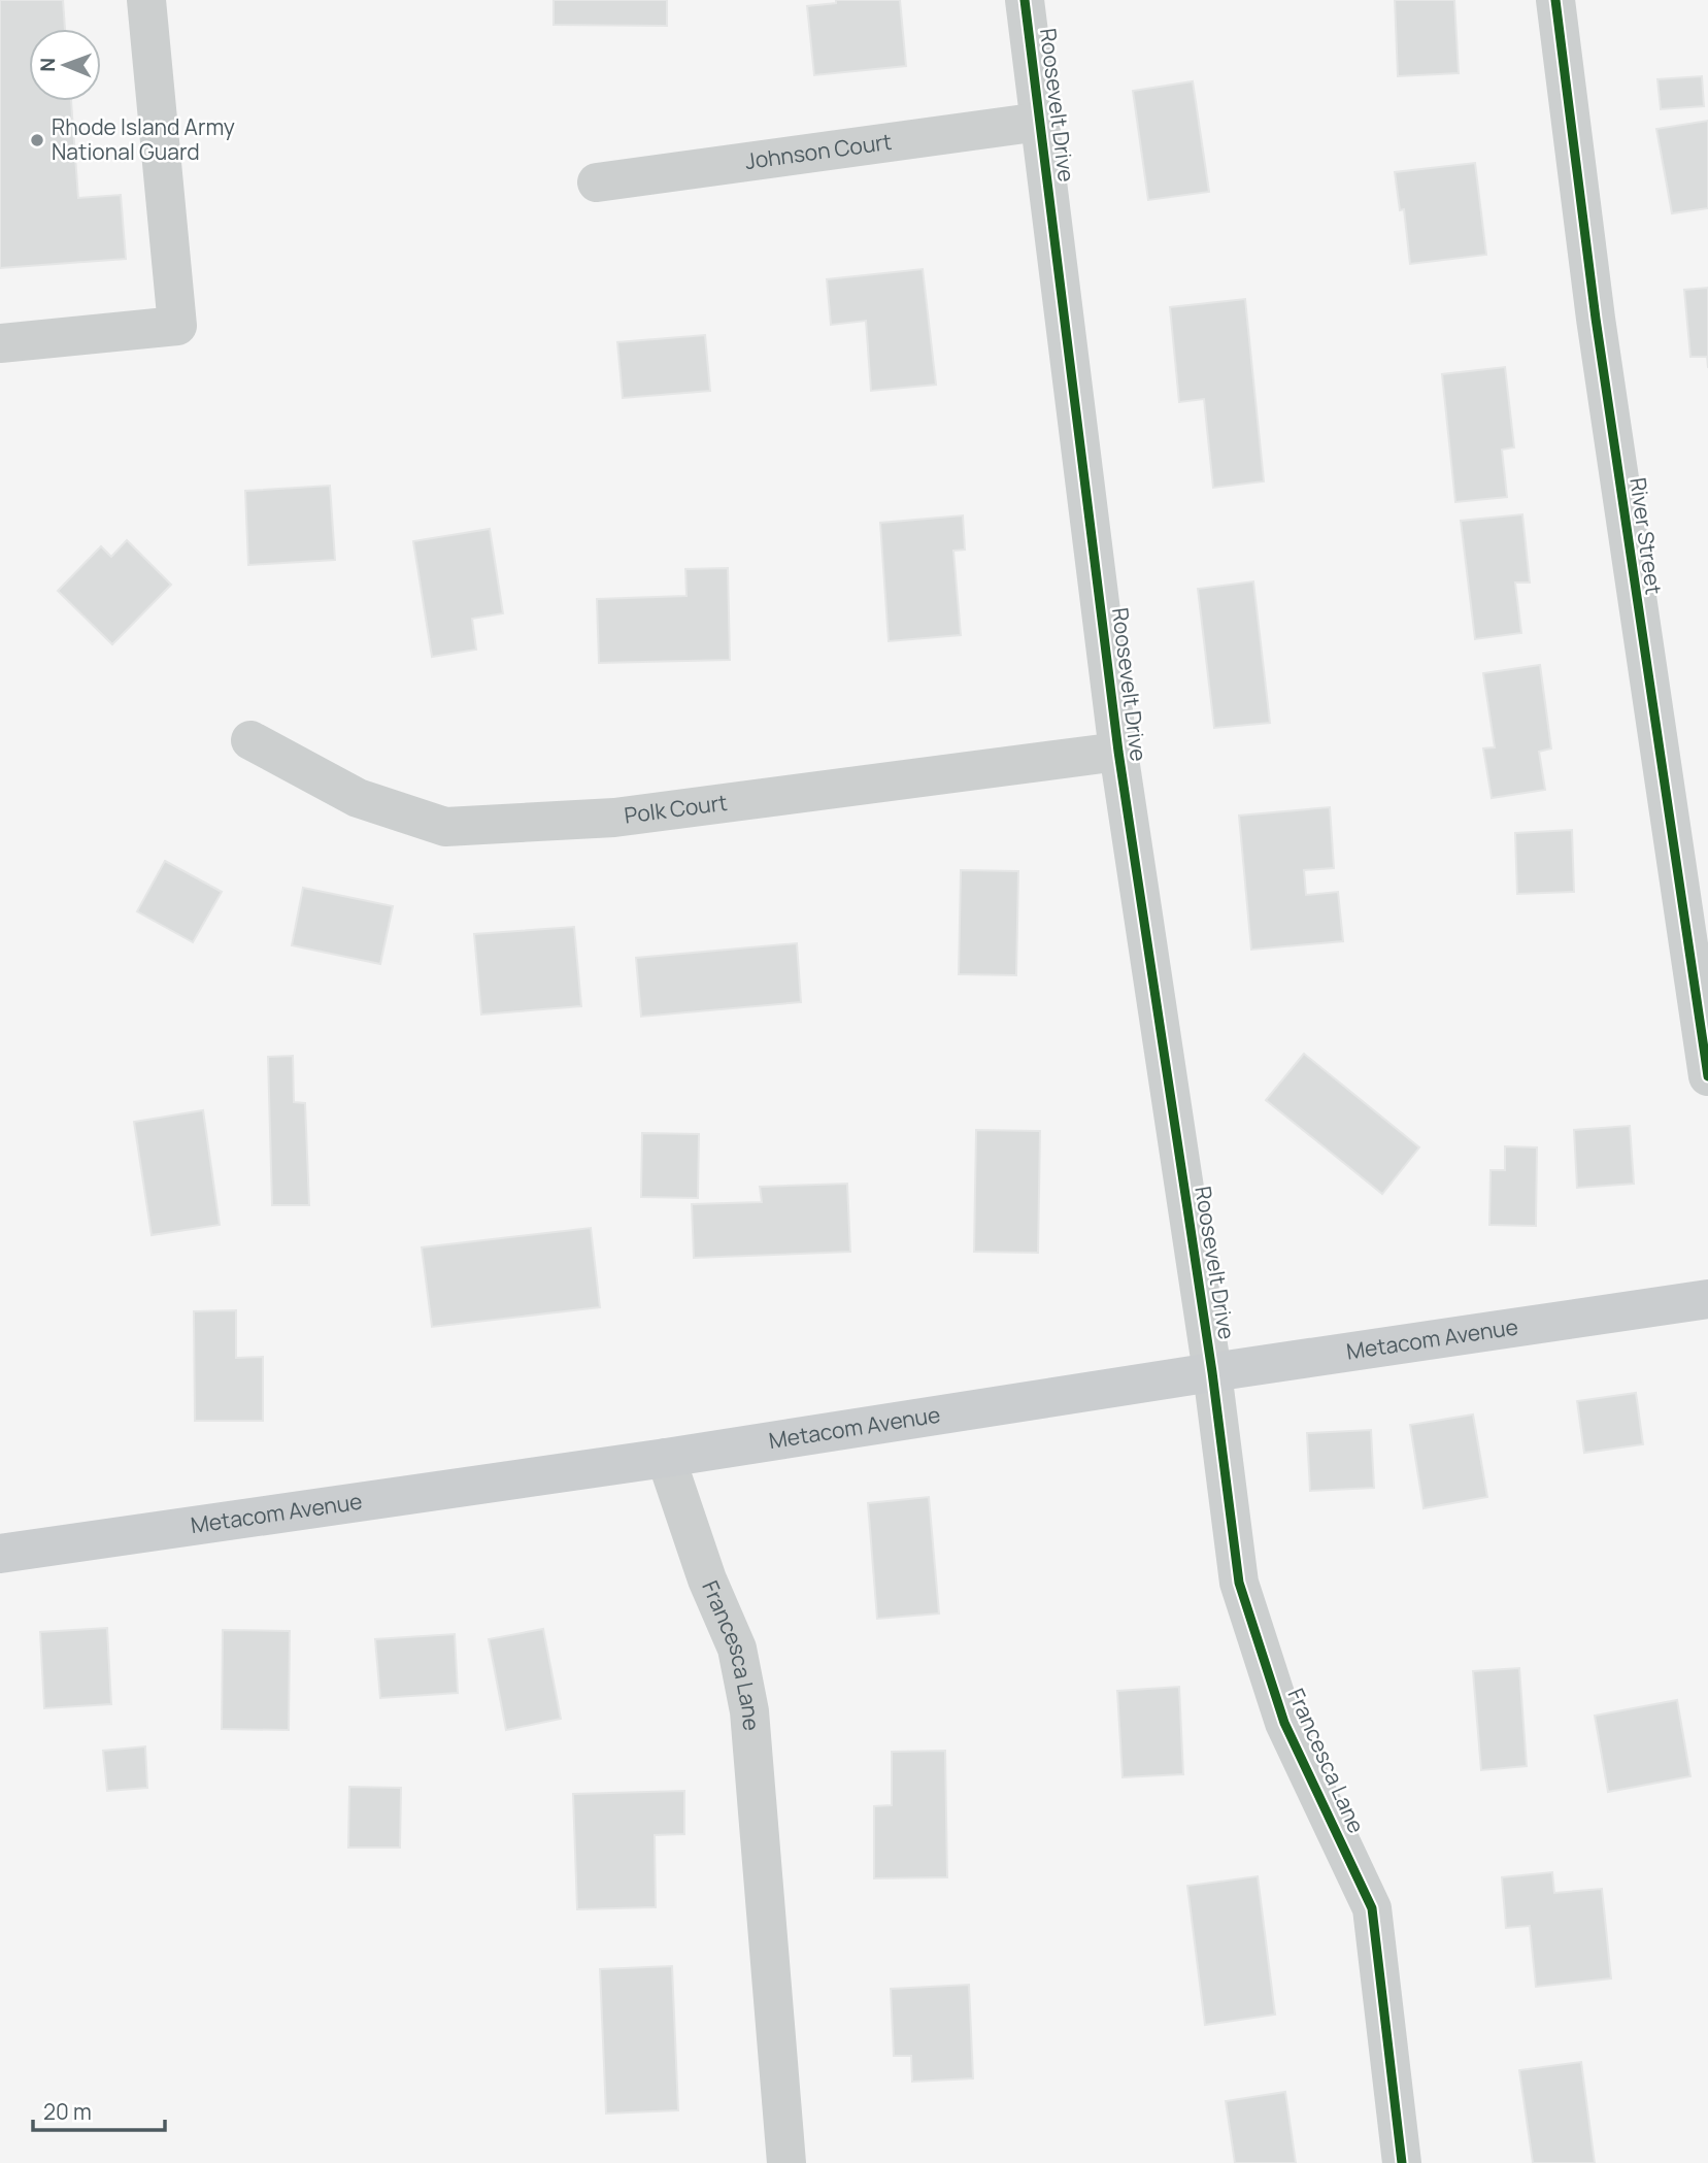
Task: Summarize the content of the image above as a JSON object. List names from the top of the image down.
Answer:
{
  "streets": {
    "main road": ["Metacom Avenue"],
    "street": [
      "Roosevelt Drive",
      "Johnson Court",
      "River Street",
      "Polk Court",
      "Francesca Lane"
    ]
  },
  "crossings": [
    ["Roosevelt Drive", "Johnson Court"],
    ["Roosevelt Drive", "Polk Court"],
    ["Roosevelt Drive", "Metacom Avenue"],
    ["Roosevelt Drive", "Francesca Lane"],
    ["Metacom Avenue", "Francesca Lane"]
  ],
  "places": ["Rhode Island Army National Guard"],
  "scale_bar": "20 m",
  "north": "left"
}
